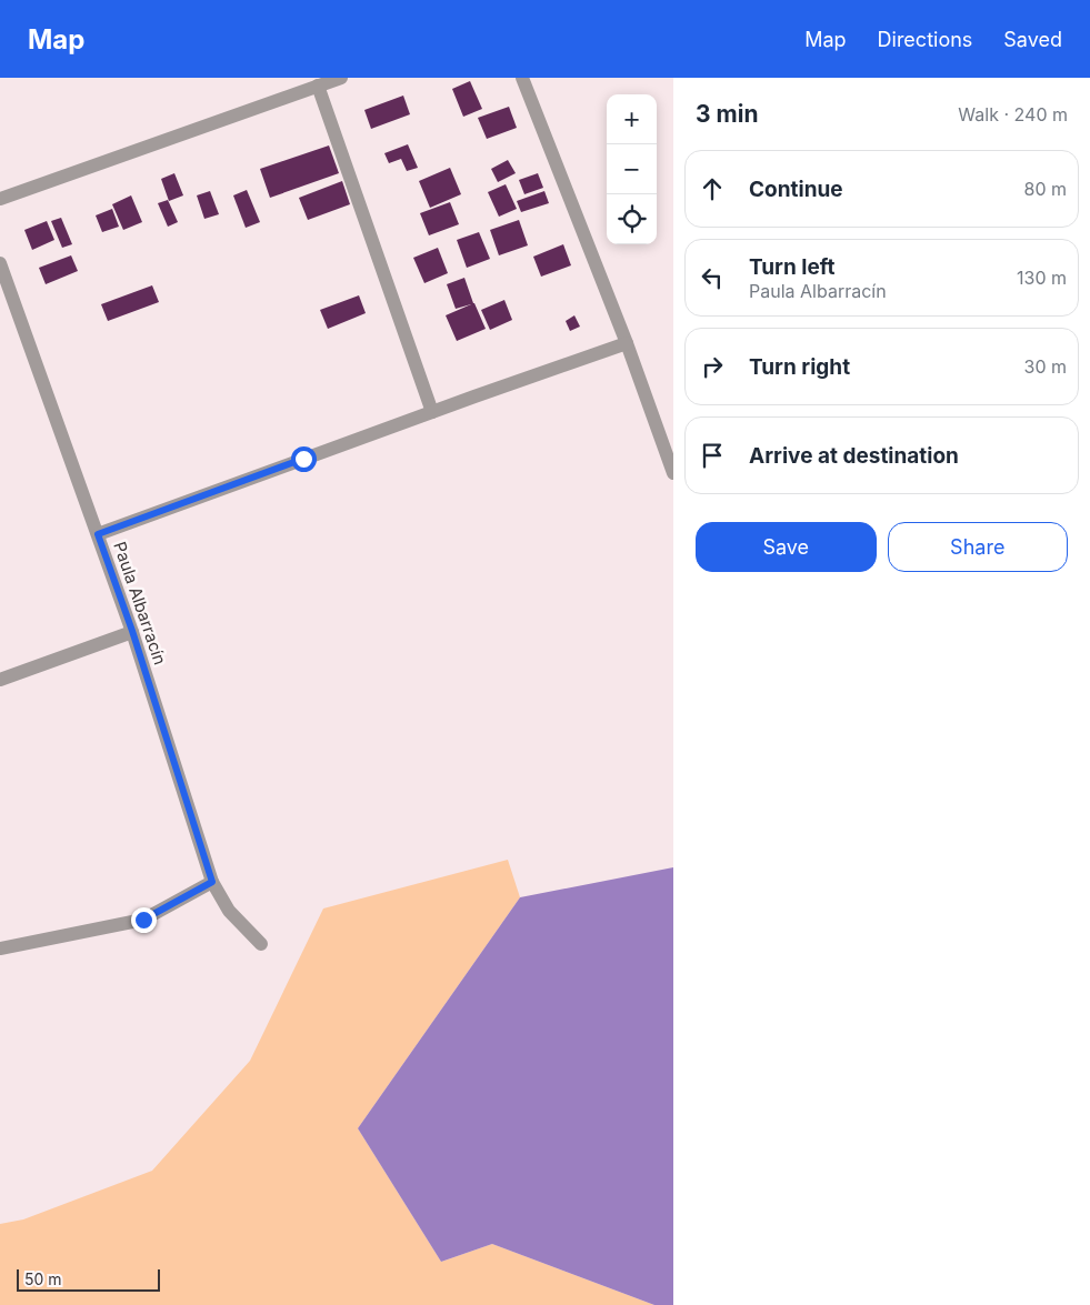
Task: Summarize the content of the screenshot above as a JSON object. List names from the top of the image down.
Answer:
{
  "streets": {
    "street": ["Paula Albarracín"]
  },
  "scale_bar": "50 m",
  "page": {
    "header": "Map",
    "nav": ["Map", "Directions", "Saved"],
    "heading": ["3 min", "Walk · 240 m"],
    "map_buttons": ["+", "−"],
    "list": [
      ["Continue", "80 m"],
      ["Turn left", "Paula Albarracín", "130 m"],
      ["Turn right", "30 m"],
      "Arrive at destination"
    ],
    "buttons": ["Save", "Share"],
    "scale": "50 m"
  }
}
